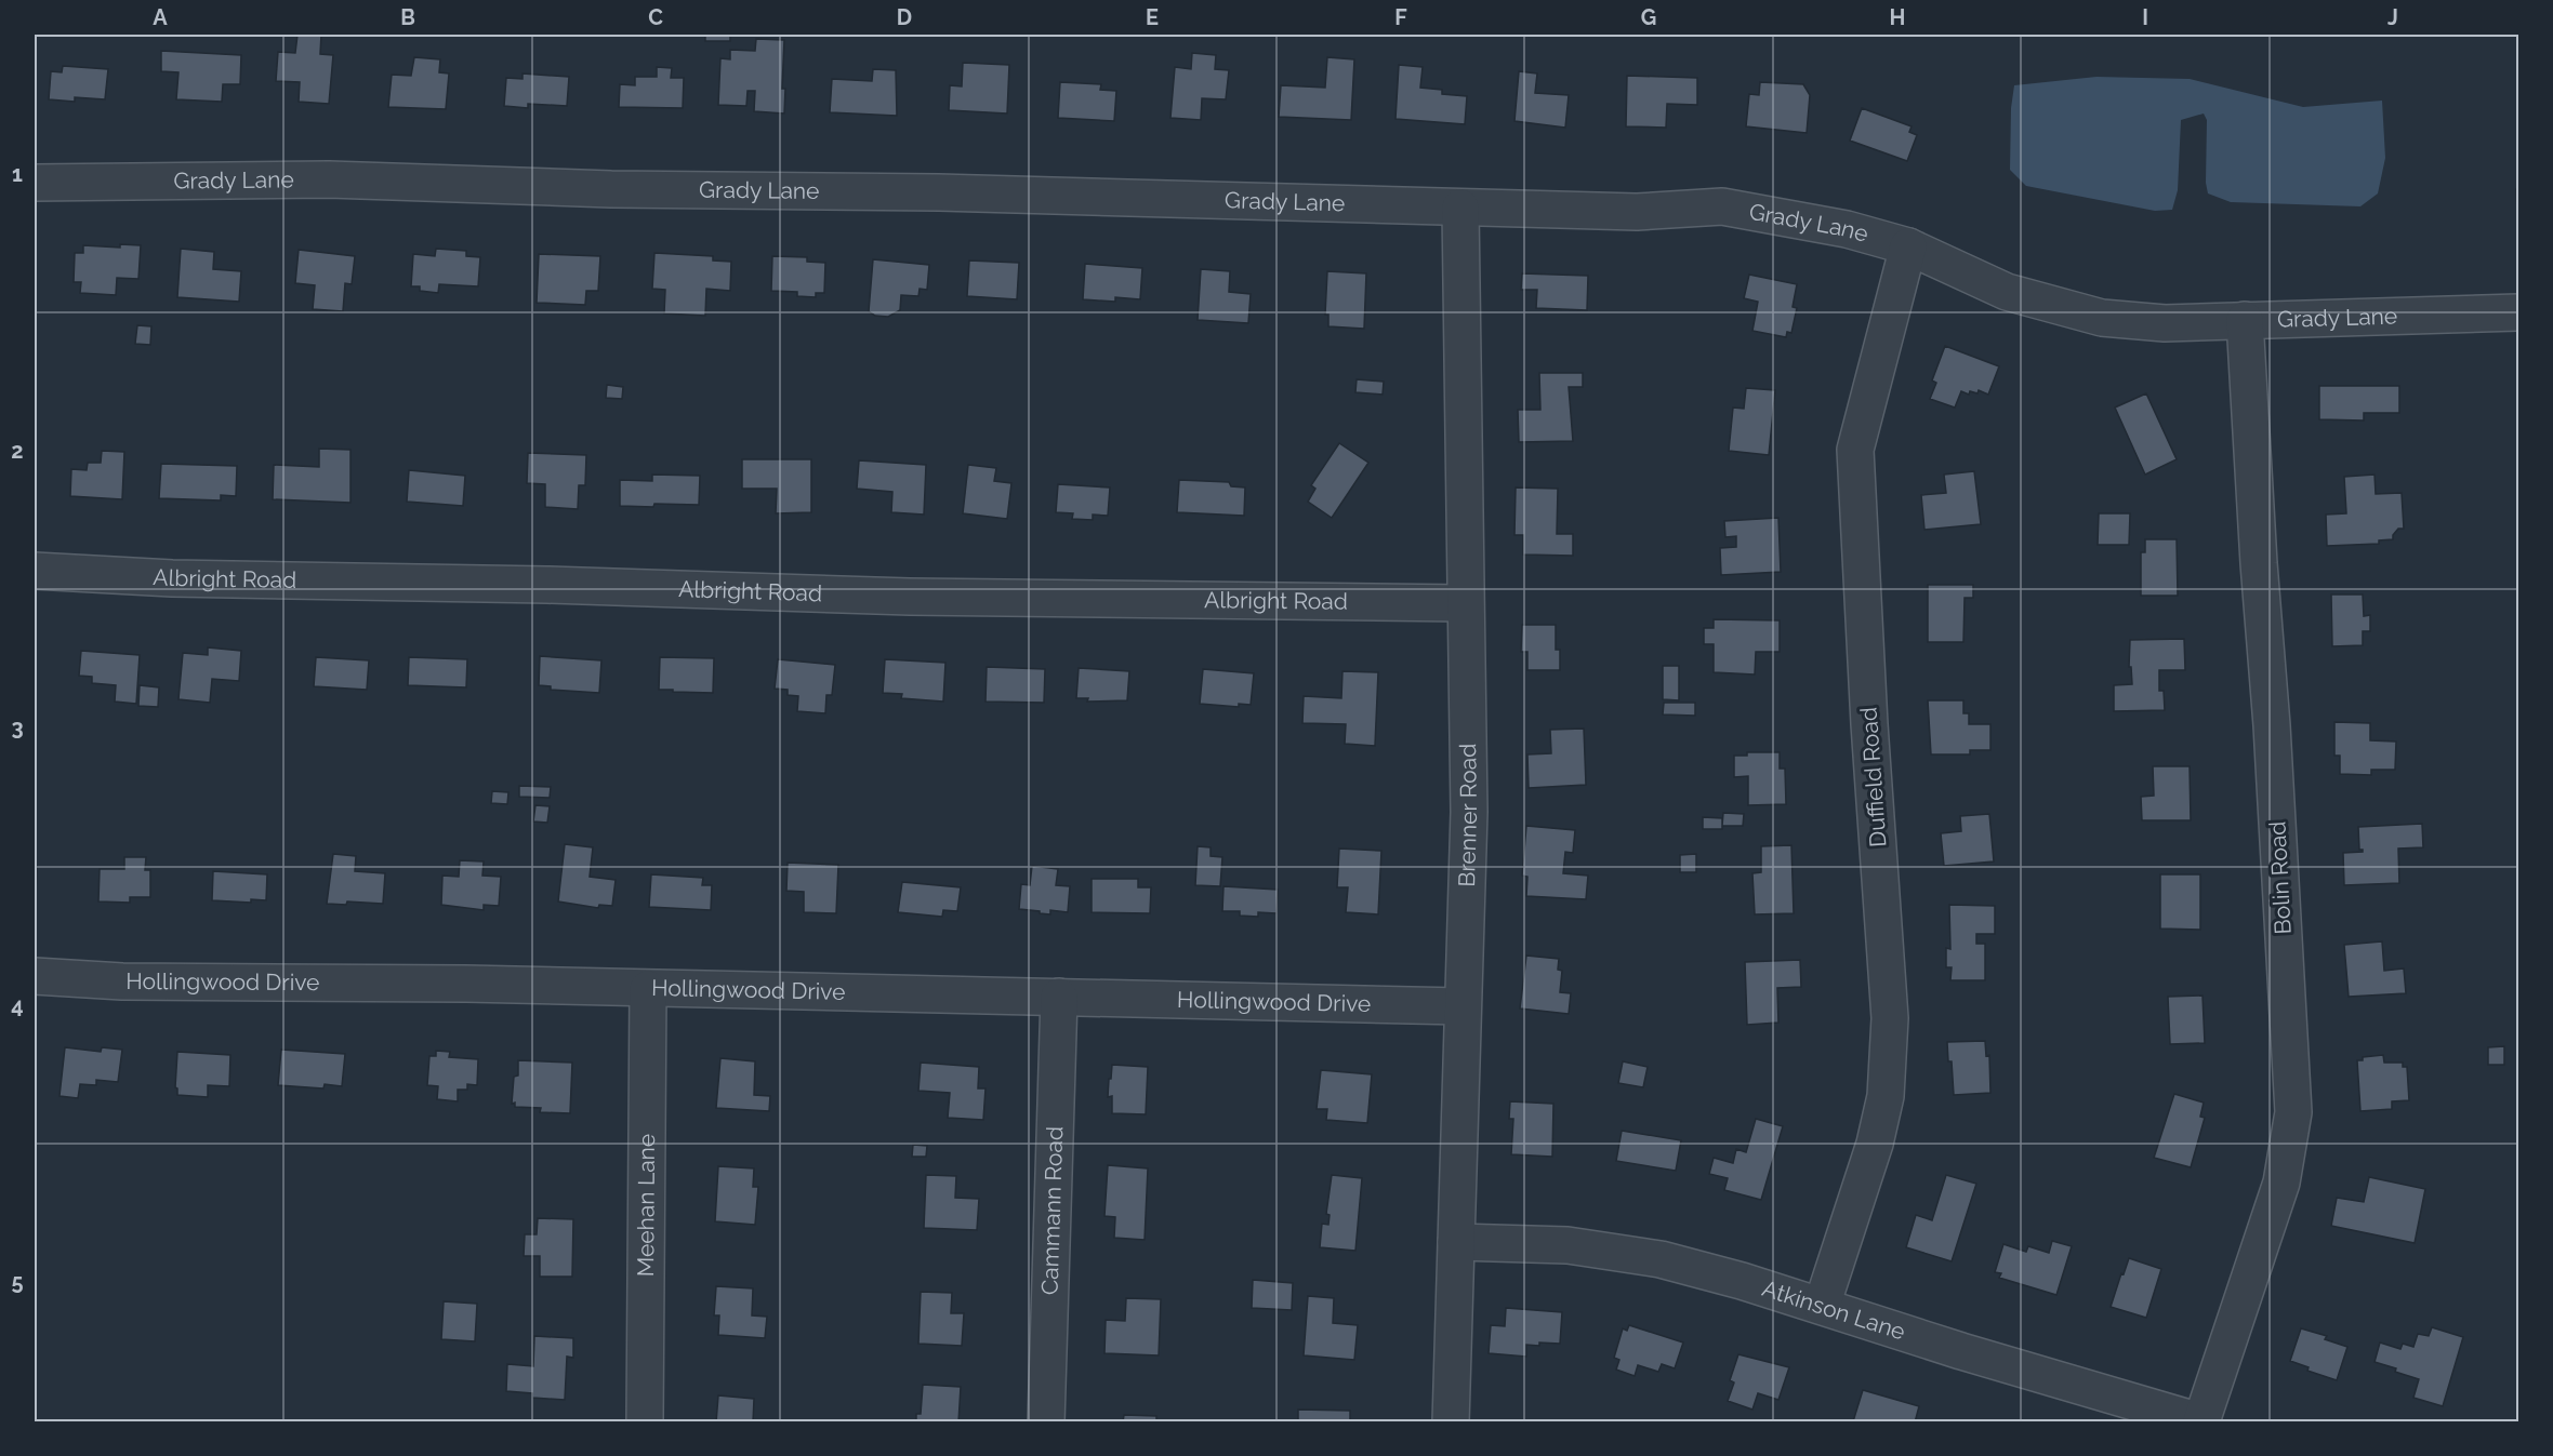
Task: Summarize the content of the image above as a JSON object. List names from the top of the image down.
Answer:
{
  "streets": {
    "street": [
      "Grady Lane",
      "Albright Road",
      "Duffield Road",
      "Brenner Road",
      "Bolin Road",
      "Hollingwood Drive",
      "Meehan Lane",
      "Cammann Road",
      "Atkinson Lane"
    ]
  },
  "crossings": [
    ["Grady Lane", "Duffield Road"],
    ["Grady Lane", "Brenner Road"],
    ["Grady Lane", "Bolin Road"],
    ["Albright Road", "Brenner Road"],
    ["Duffield Road", "Atkinson Lane"],
    ["Brenner Road", "Hollingwood Drive"],
    ["Brenner Road", "Atkinson Lane"],
    ["Bolin Road", "Atkinson Lane"],
    ["Hollingwood Drive", "Meehan Lane"],
    ["Hollingwood Drive", "Cammann Road"]
  ],
  "grid": {
    "columns": [
      "A",
      "B",
      "C",
      "D",
      "E",
      "F",
      "G",
      "H",
      "I",
      "J"
    ],
    "rows": [
      "1",
      "2",
      "3",
      "4",
      "5"
    ]
  }
}
